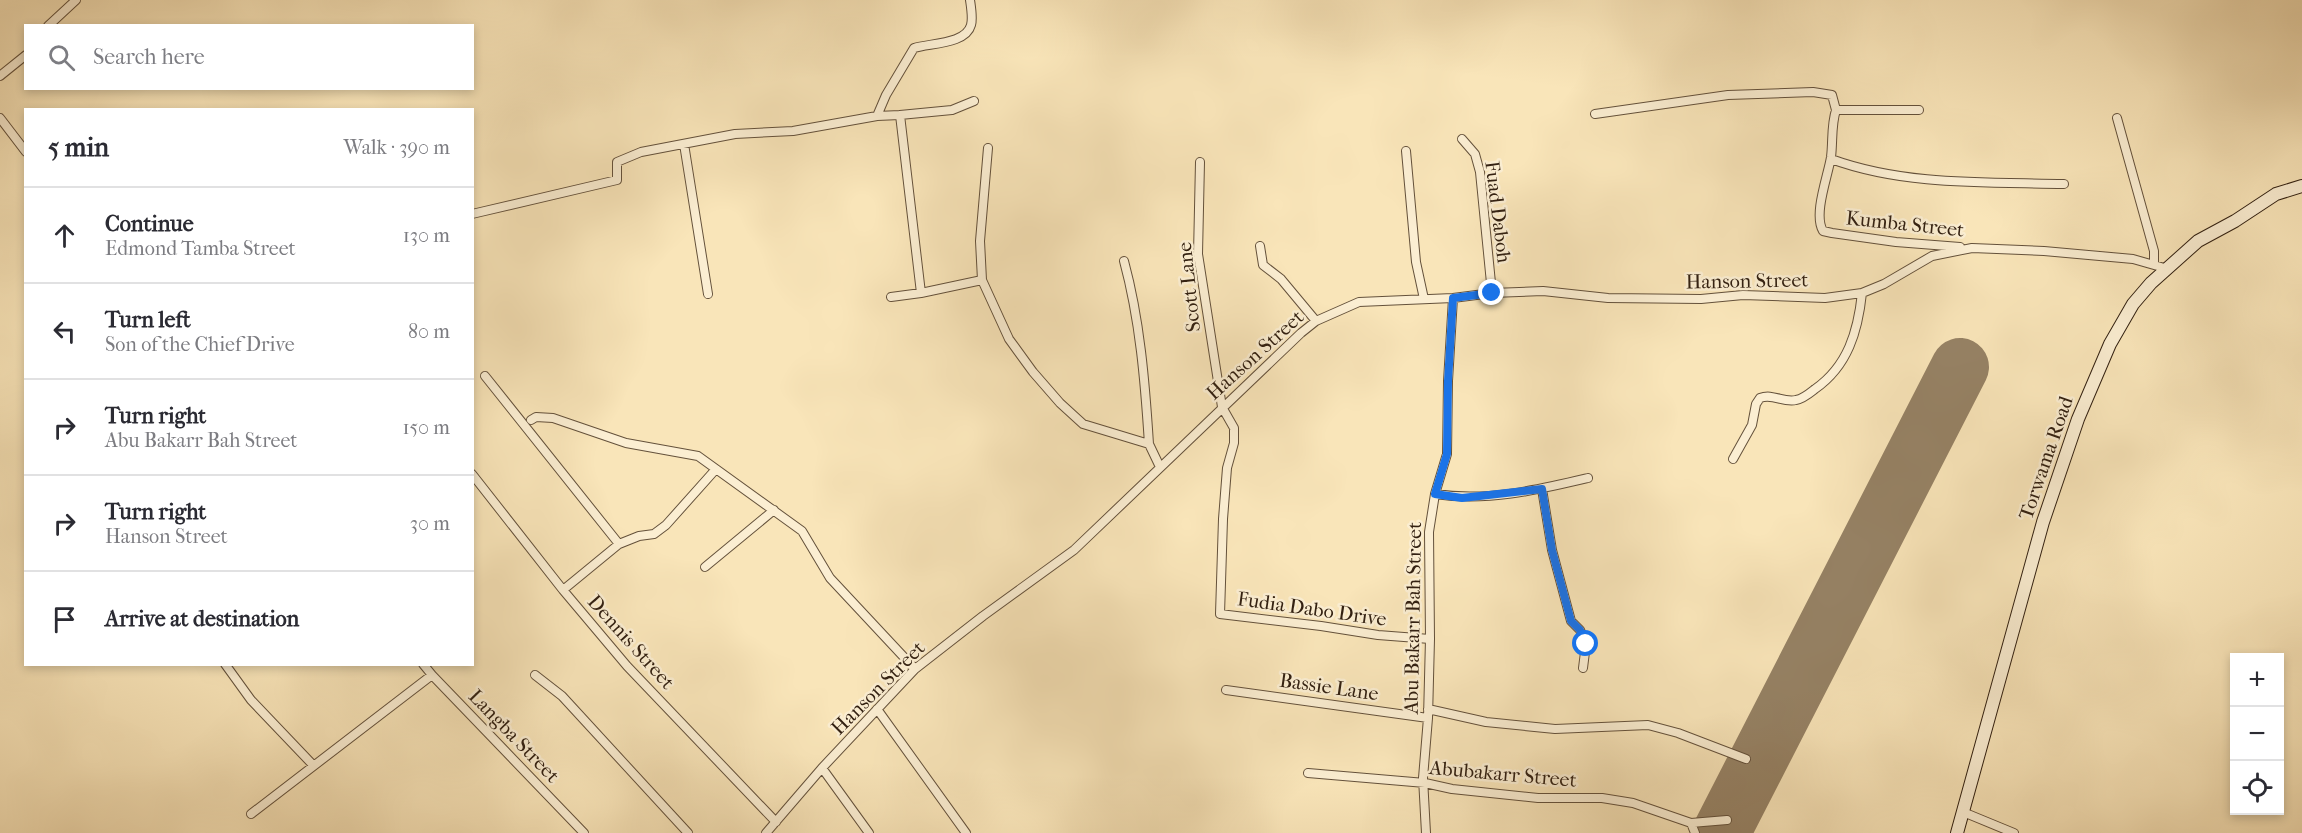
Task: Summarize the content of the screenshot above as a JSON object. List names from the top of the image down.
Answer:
{
  "streets": {
    "main road": ["Torwama Road"],
    "street": [
      "Fuad Daboh",
      "Kumba Street",
      "Hanson Street",
      "Scott Lane",
      "Fudia Dabo Drive",
      "Abu Bakarr Bah Street",
      "Dennis Street",
      "Bassie Lane",
      "Langba Street",
      "Abubakarr Street"
    ]
  },
  "crossings": [
    ["Fuad Daboh", "Hanson Street"],
    ["Kumba Street", "Hanson Street"],
    ["Hanson Street", "Scott Lane"],
    ["Hanson Street", "Torwama Road"],
    ["Hanson Street", "Fudia Dabo Drive"],
    ["Hanson Street", "Abu Bakarr Bah Street"],
    ["Hanson Street", "Dennis Street"],
    ["Scott Lane", "Fudia Dabo Drive"],
    ["Fudia Dabo Drive", "Abu Bakarr Bah Street"],
    ["Abu Bakarr Bah Street", "Bassie Lane"],
    ["Abu Bakarr Bah Street", "Abubakarr Street"]
  ],
  "page": {
    "search": "Search here",
    "heading": ["5 min", "Walk · 390 m"],
    "list": [
      ["Continue", "Edmond Tamba Street", "130 m"],
      ["Turn left", "Son of the Chief Drive", "80 m"],
      ["Turn right", "Abu Bakarr Bah Street", "150 m"],
      ["Turn right", "Hanson Street", "30 m"],
      "Arrive at destination"
    ],
    "map_buttons": ["+", "−"]
  }
}
